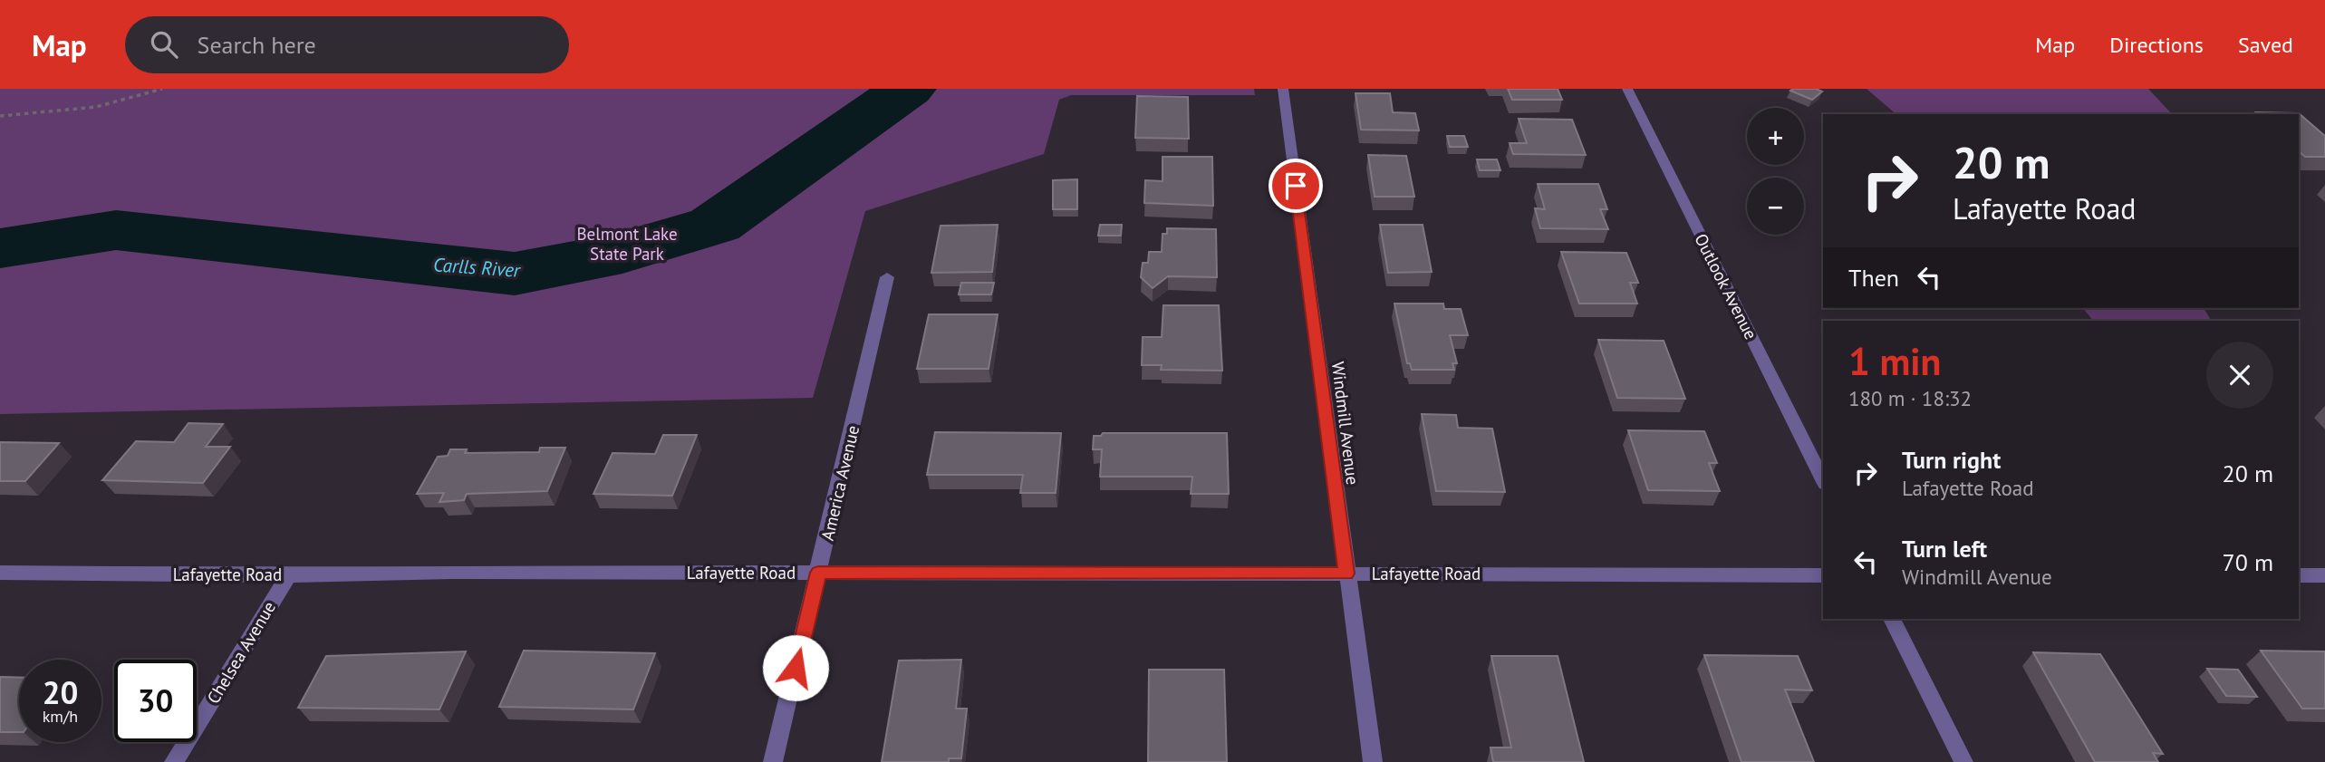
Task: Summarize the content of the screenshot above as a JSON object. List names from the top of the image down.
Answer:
{
  "streets": {
    "street": [
      "Outlook Avenue",
      "Windmill Avenue",
      "America Avenue",
      "Lafayette Road",
      "Chelsea Avenue"
    ]
  },
  "crossings": [
    ["Windmill Avenue", "Lafayette Road"],
    ["America Avenue", "Lafayette Road"],
    ["Lafayette Road", "Chelsea Avenue"]
  ],
  "water": ["Carlls River"],
  "parks": ["Belmont Lake State Park"],
  "page": {
    "header": "Map",
    "search": "Search here",
    "nav": ["Map", "Directions", "Saved"],
    "map_buttons": ["+", "−"],
    "turn": ["20 m", "Lafayette Road"],
    "then": "Then",
    "heading": ["1 min", "180 m · 18:32"],
    "list": [
      {
        "name": "Turn right",
        "note": "Lafayette Road",
        "value": "20 m"
      },
      {
        "name": "Turn left",
        "note": "Windmill Avenue",
        "value": "70 m"
      }
    ],
    "speed": "20 km/h",
    "limit": "30"
  }
}
